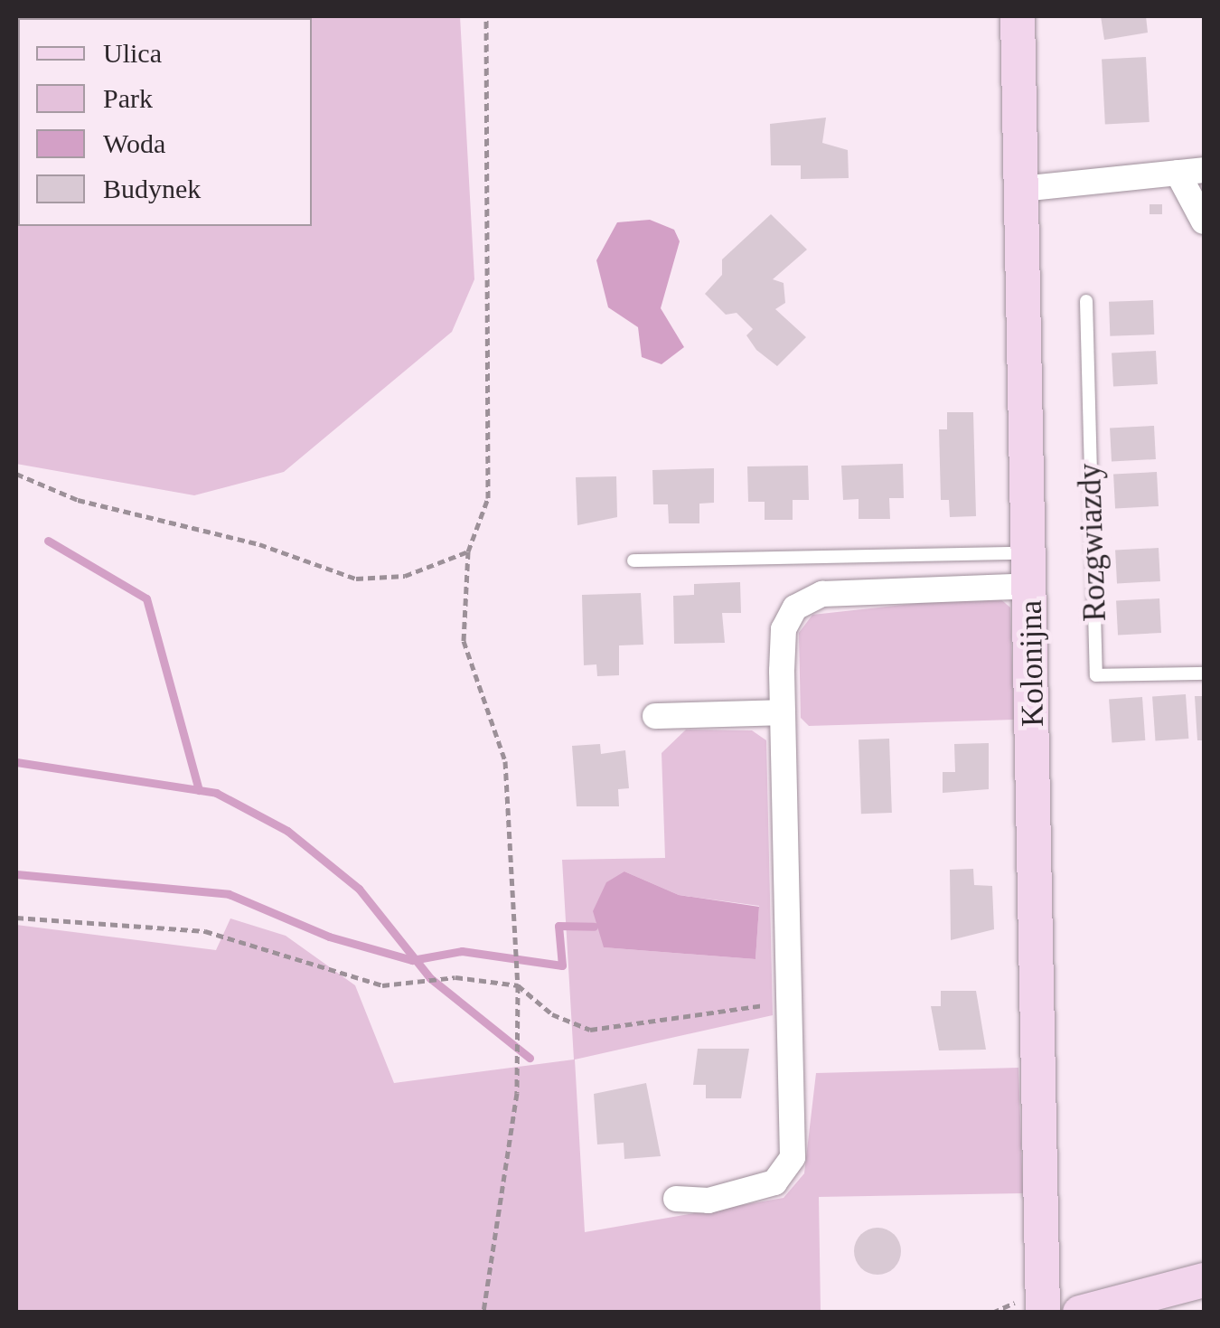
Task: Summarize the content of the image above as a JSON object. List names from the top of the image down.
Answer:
{
  "streets": {
    "street": ["Kolonijna"],
    "lane": ["Rozgwiazdy"]
  },
  "legend": [
    "Ulica",
    "Park",
    "Woda",
    "Budynek"
  ]
}
